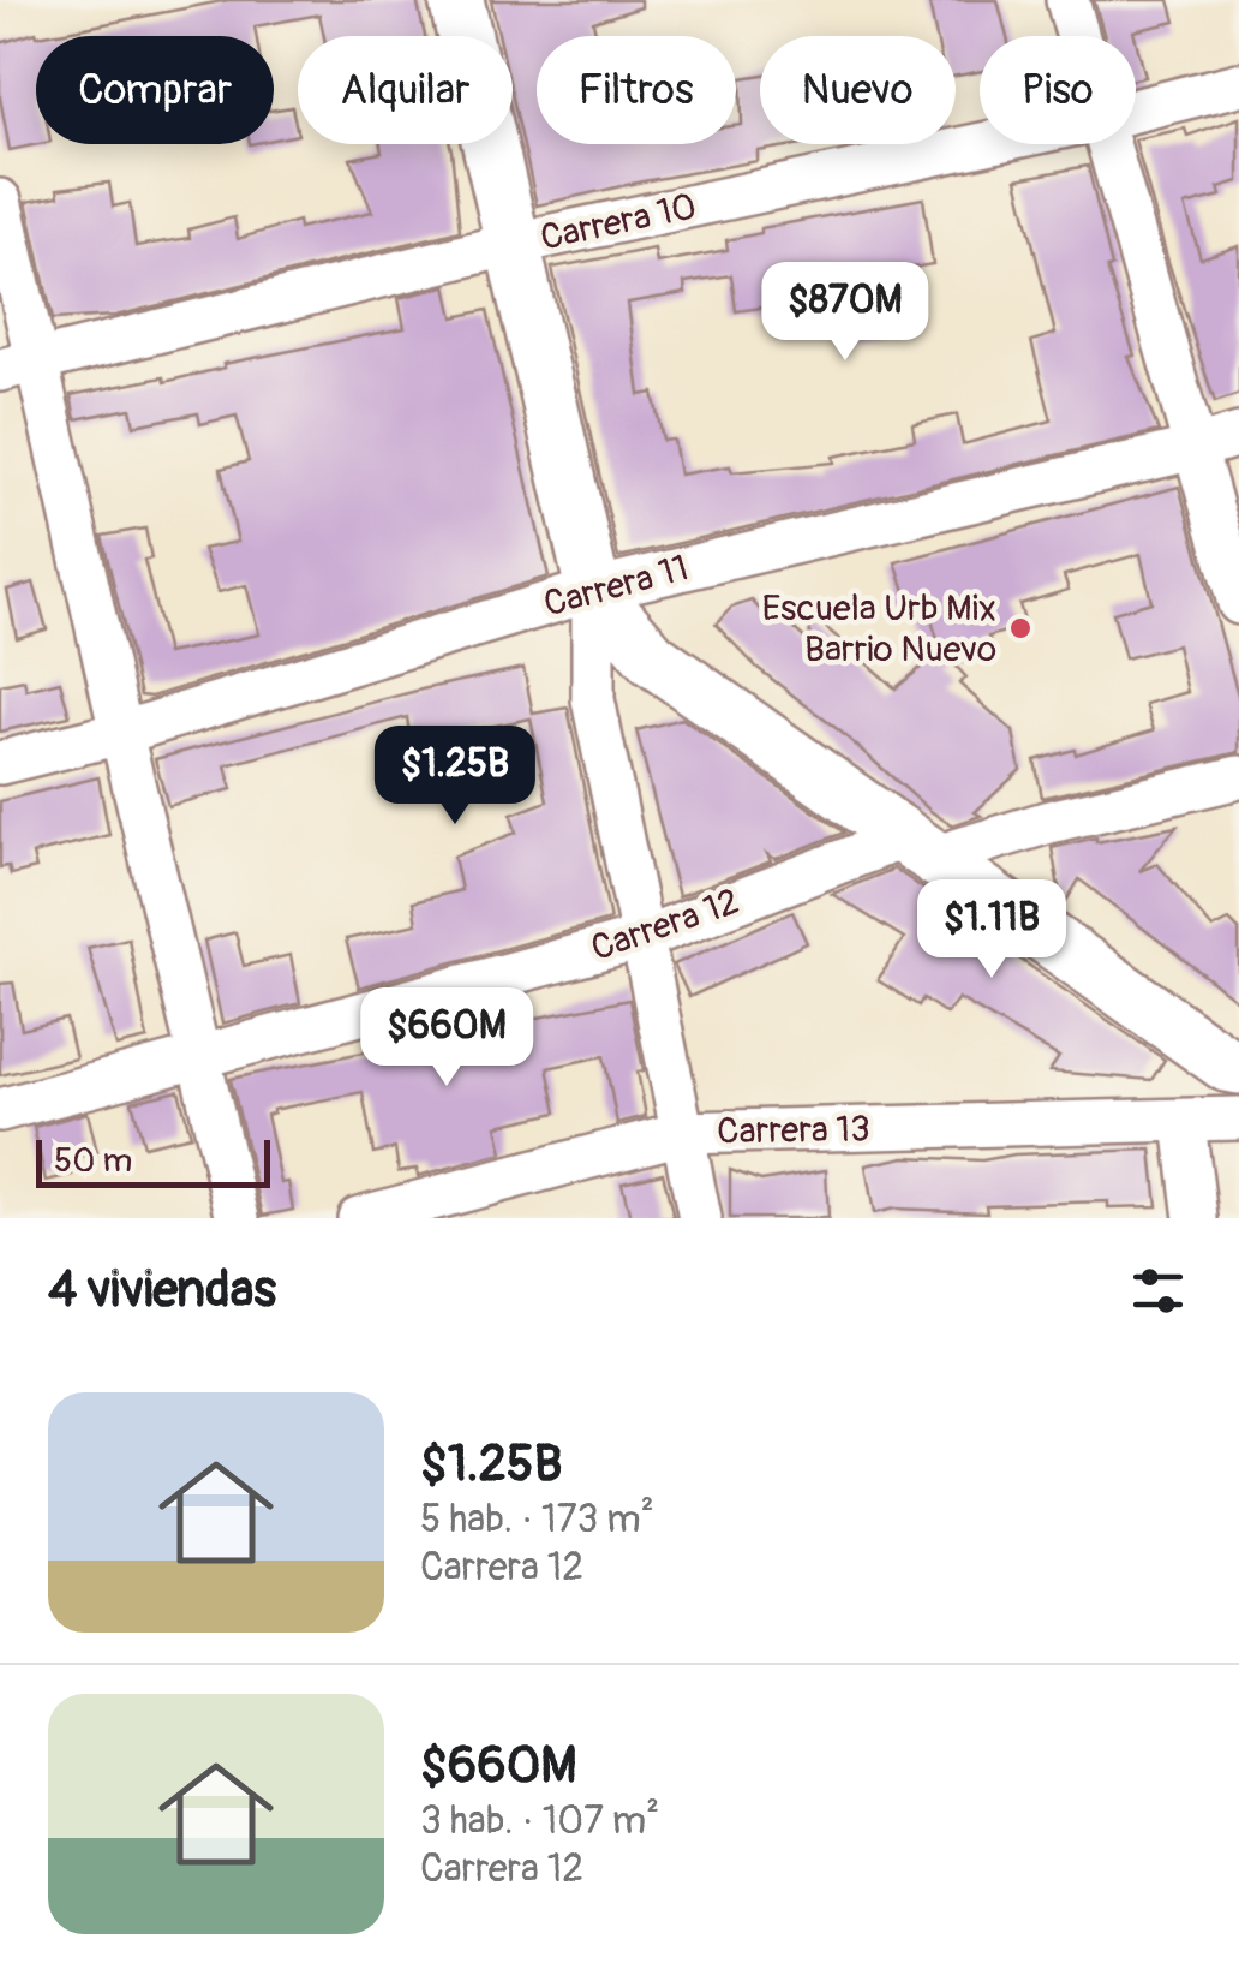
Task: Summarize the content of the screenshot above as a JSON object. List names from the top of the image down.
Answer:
{
  "streets": {
    "street": [
      "Carrera 10",
      "Carrera 11",
      "Carrera 12",
      "Carrera 13"
    ]
  },
  "places": ["Escuela Urb Mix Barrio Nuevo"],
  "scale_bar": "50 m",
  "page": {
    "chip": [
      "Comprar",
      "Alquilar",
      "Filtros",
      "Nuevo",
      "Piso"
    ],
    "price": [
      "$870M",
      "$1.25B",
      "$1.11B",
      "$660M"
    ],
    "scale": "50 m",
    "heading": "4 viviendas",
    "list": [
      {
        "name": "$1.25B",
        "note": "5 hab. · 173 m² · Carrera 12"
      },
      {
        "name": "$660M",
        "note": "3 hab. · 107 m² · Carrera 12"
      }
    ]
  }
}
